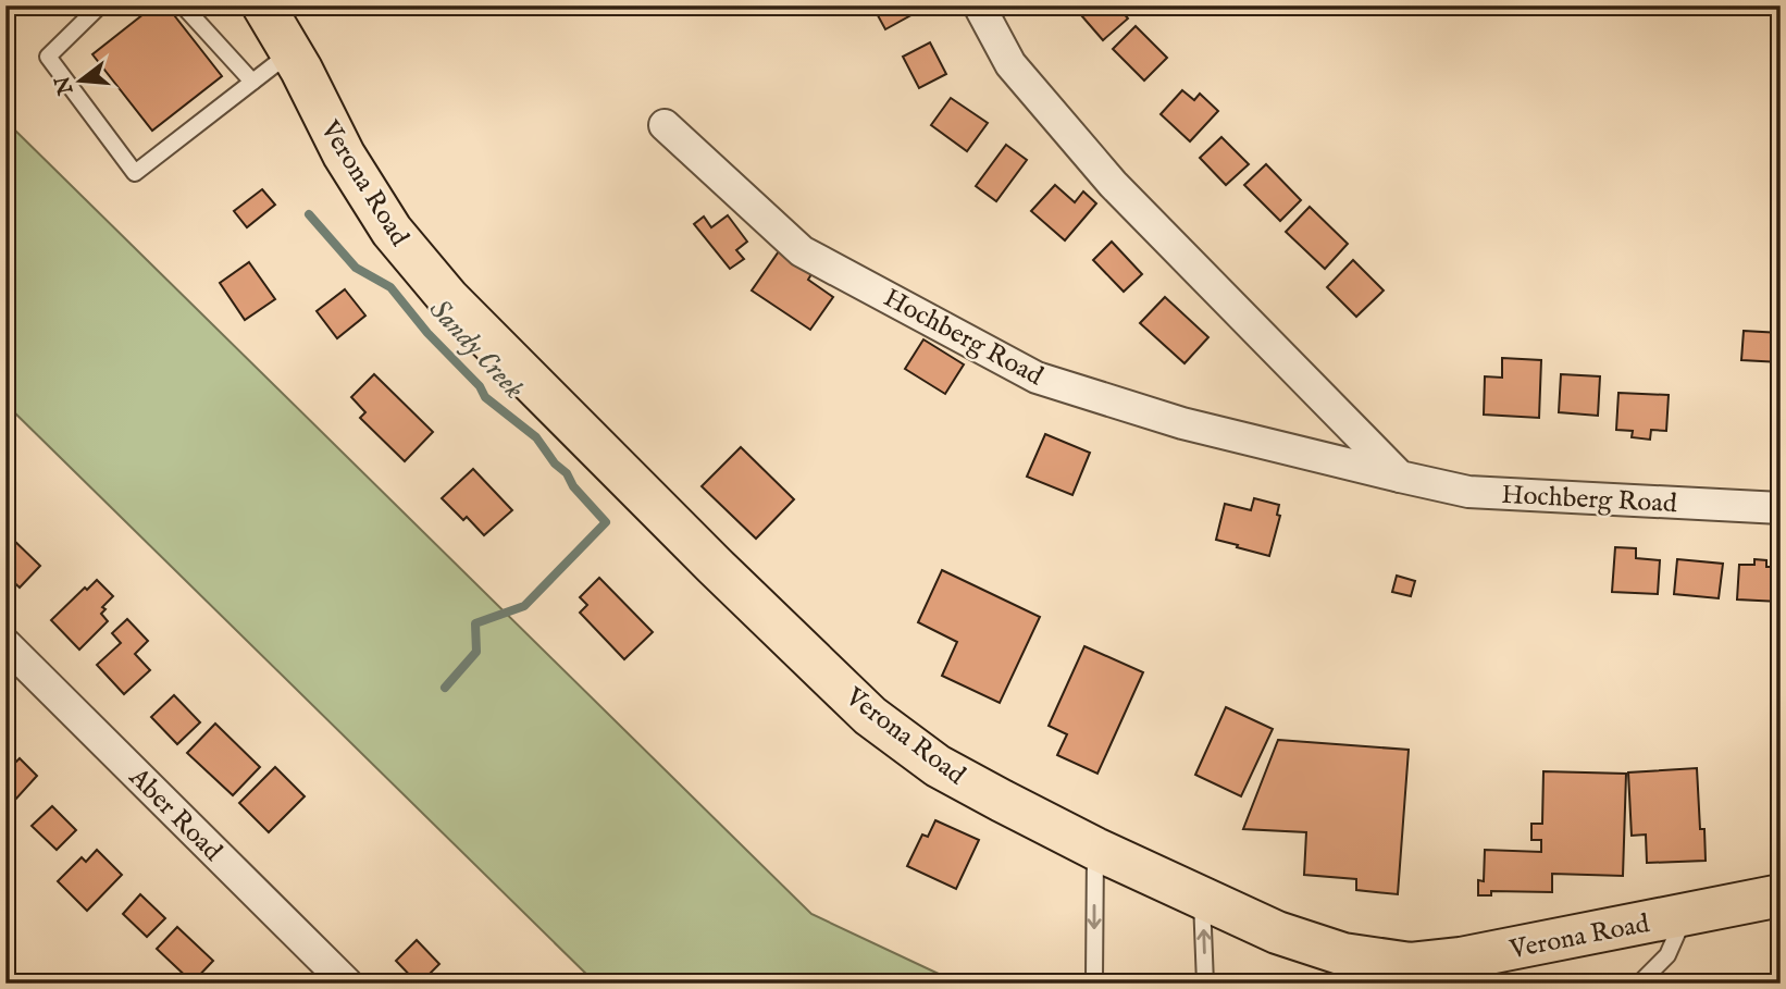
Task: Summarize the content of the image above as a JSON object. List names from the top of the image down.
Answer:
{
  "streets": {
    "main road": ["Verona Road"],
    "street": ["Hochberg Road", "Aber Road"]
  },
  "water": ["Sandy Creek"],
  "north": "left"
}
